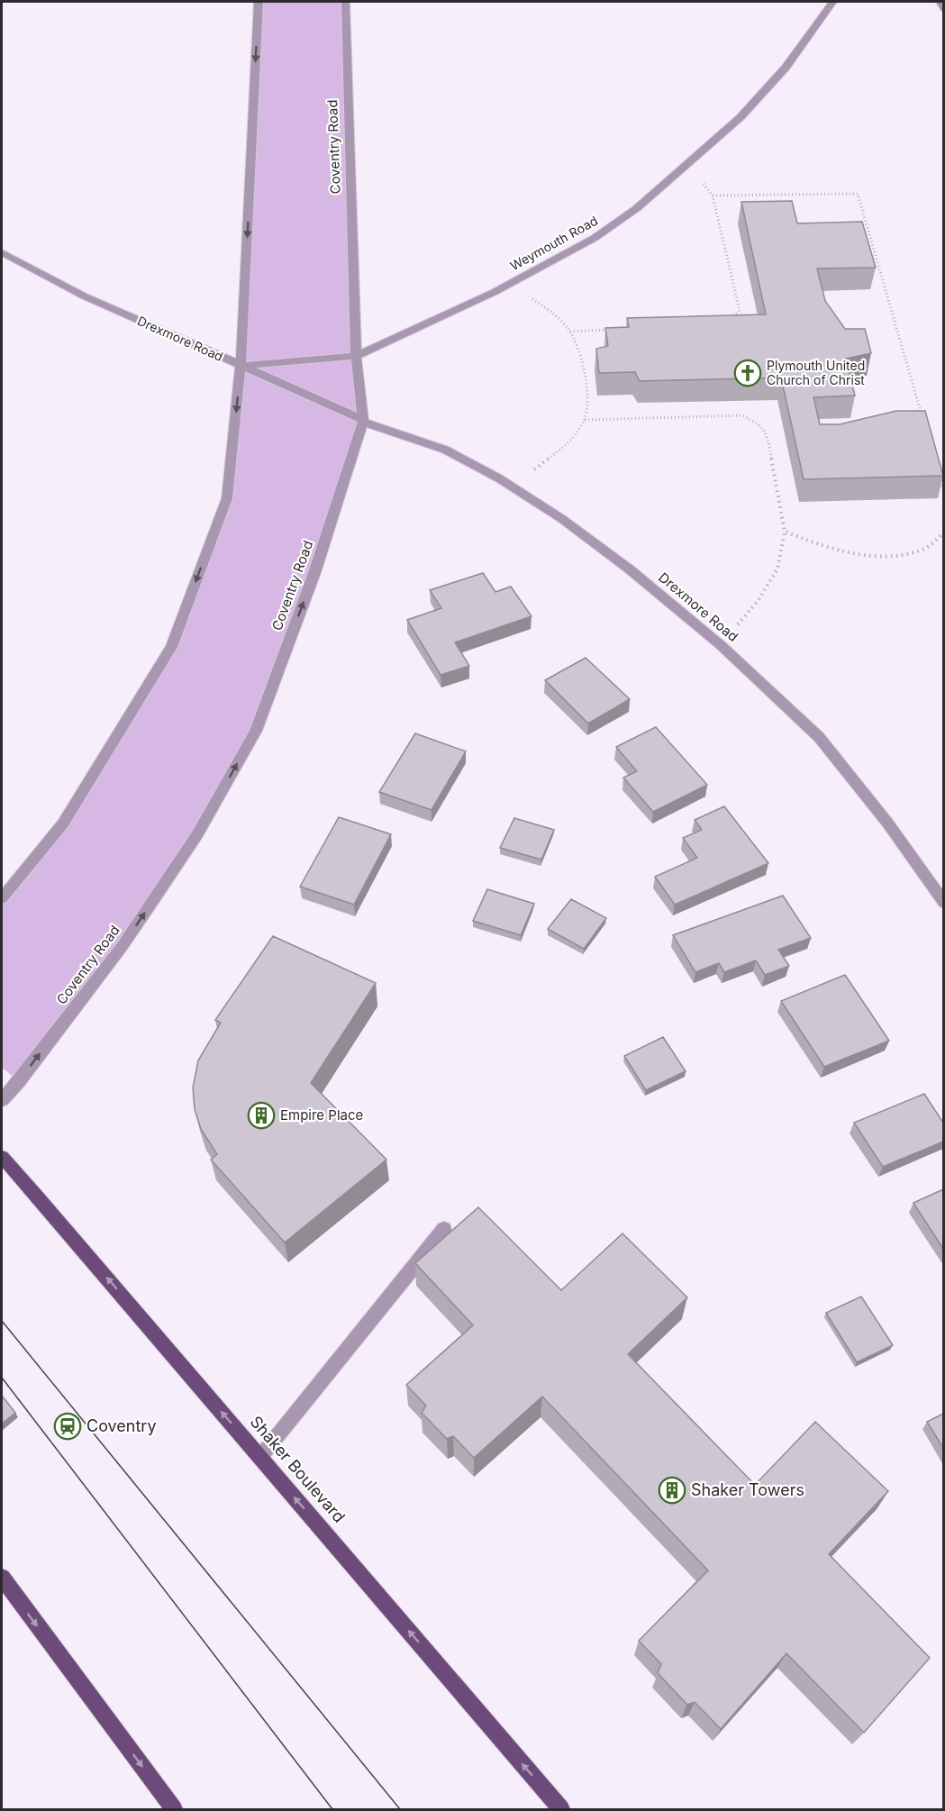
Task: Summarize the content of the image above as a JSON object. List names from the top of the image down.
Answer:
{
  "streets": {
    "main road": ["Shaker Boulevard"],
    "street": ["Coventry Road", "Weymouth Road", "Drexmore Road"]
  },
  "crossings": [
    ["Coventry Road", "Weymouth Road"],
    ["Coventry Road", "Drexmore Road"],
    ["Weymouth Road", "Drexmore Road"]
  ],
  "one_way": ["Shaker Boulevard"],
  "places": {
    "church": ["Plymouth United Church of Christ"],
    "building": ["Empire Place", "Shaker Towers"],
    "station": ["Coventry"]
  }
}
